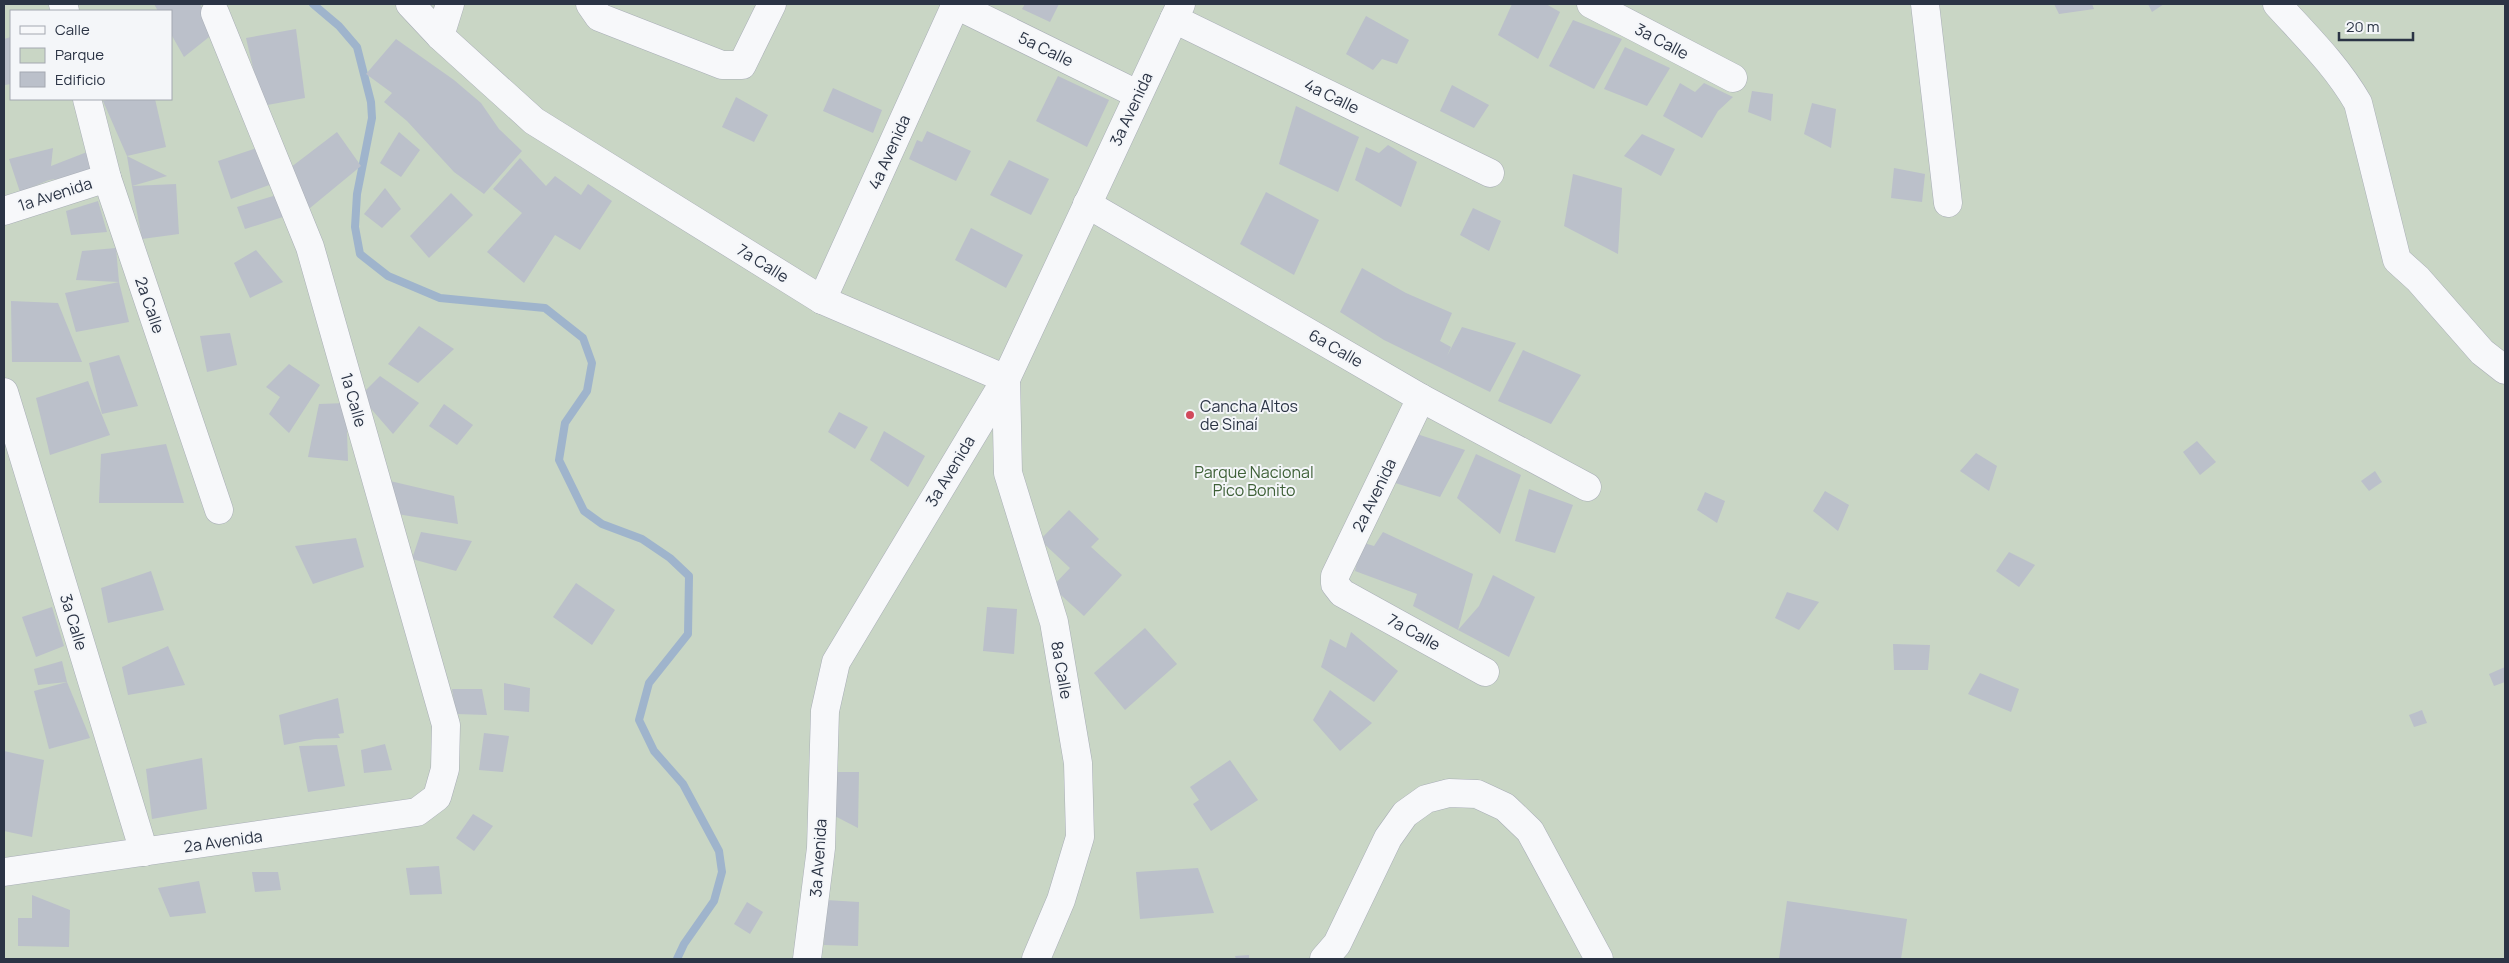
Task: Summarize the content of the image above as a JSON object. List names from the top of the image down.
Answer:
{
  "streets": {
    "street": [
      "3a Calle",
      "5a Calle",
      "4a Calle",
      "3a Avenida",
      "4a Avenida",
      "1a Avenida",
      "7a Calle",
      "2a Calle",
      "6a Calle",
      "1a Calle",
      "2a Avenida",
      "8a Calle"
    ]
  },
  "crossings": [
    ["3a Calle", "2a Avenida"],
    ["5a Calle", "3a Avenida"],
    ["5a Calle", "4a Avenida"],
    ["4a Calle", "3a Avenida"],
    ["3a Avenida", "7a Calle"],
    ["3a Avenida", "6a Calle"],
    ["3a Avenida", "8a Calle"],
    ["4a Avenida", "7a Calle"],
    ["1a Avenida", "2a Calle"],
    ["7a Calle", "2a Avenida"],
    ["7a Calle", "8a Calle"],
    ["6a Calle", "2a Avenida"],
    ["1a Calle", "2a Avenida"]
  ],
  "parks": ["Parque Nacional Pico Bonito"],
  "places": ["Cancha Altos de Sinaí"],
  "legend": ["Calle", "Parque", "Edificio"],
  "scale_bar": "20 m"
}
